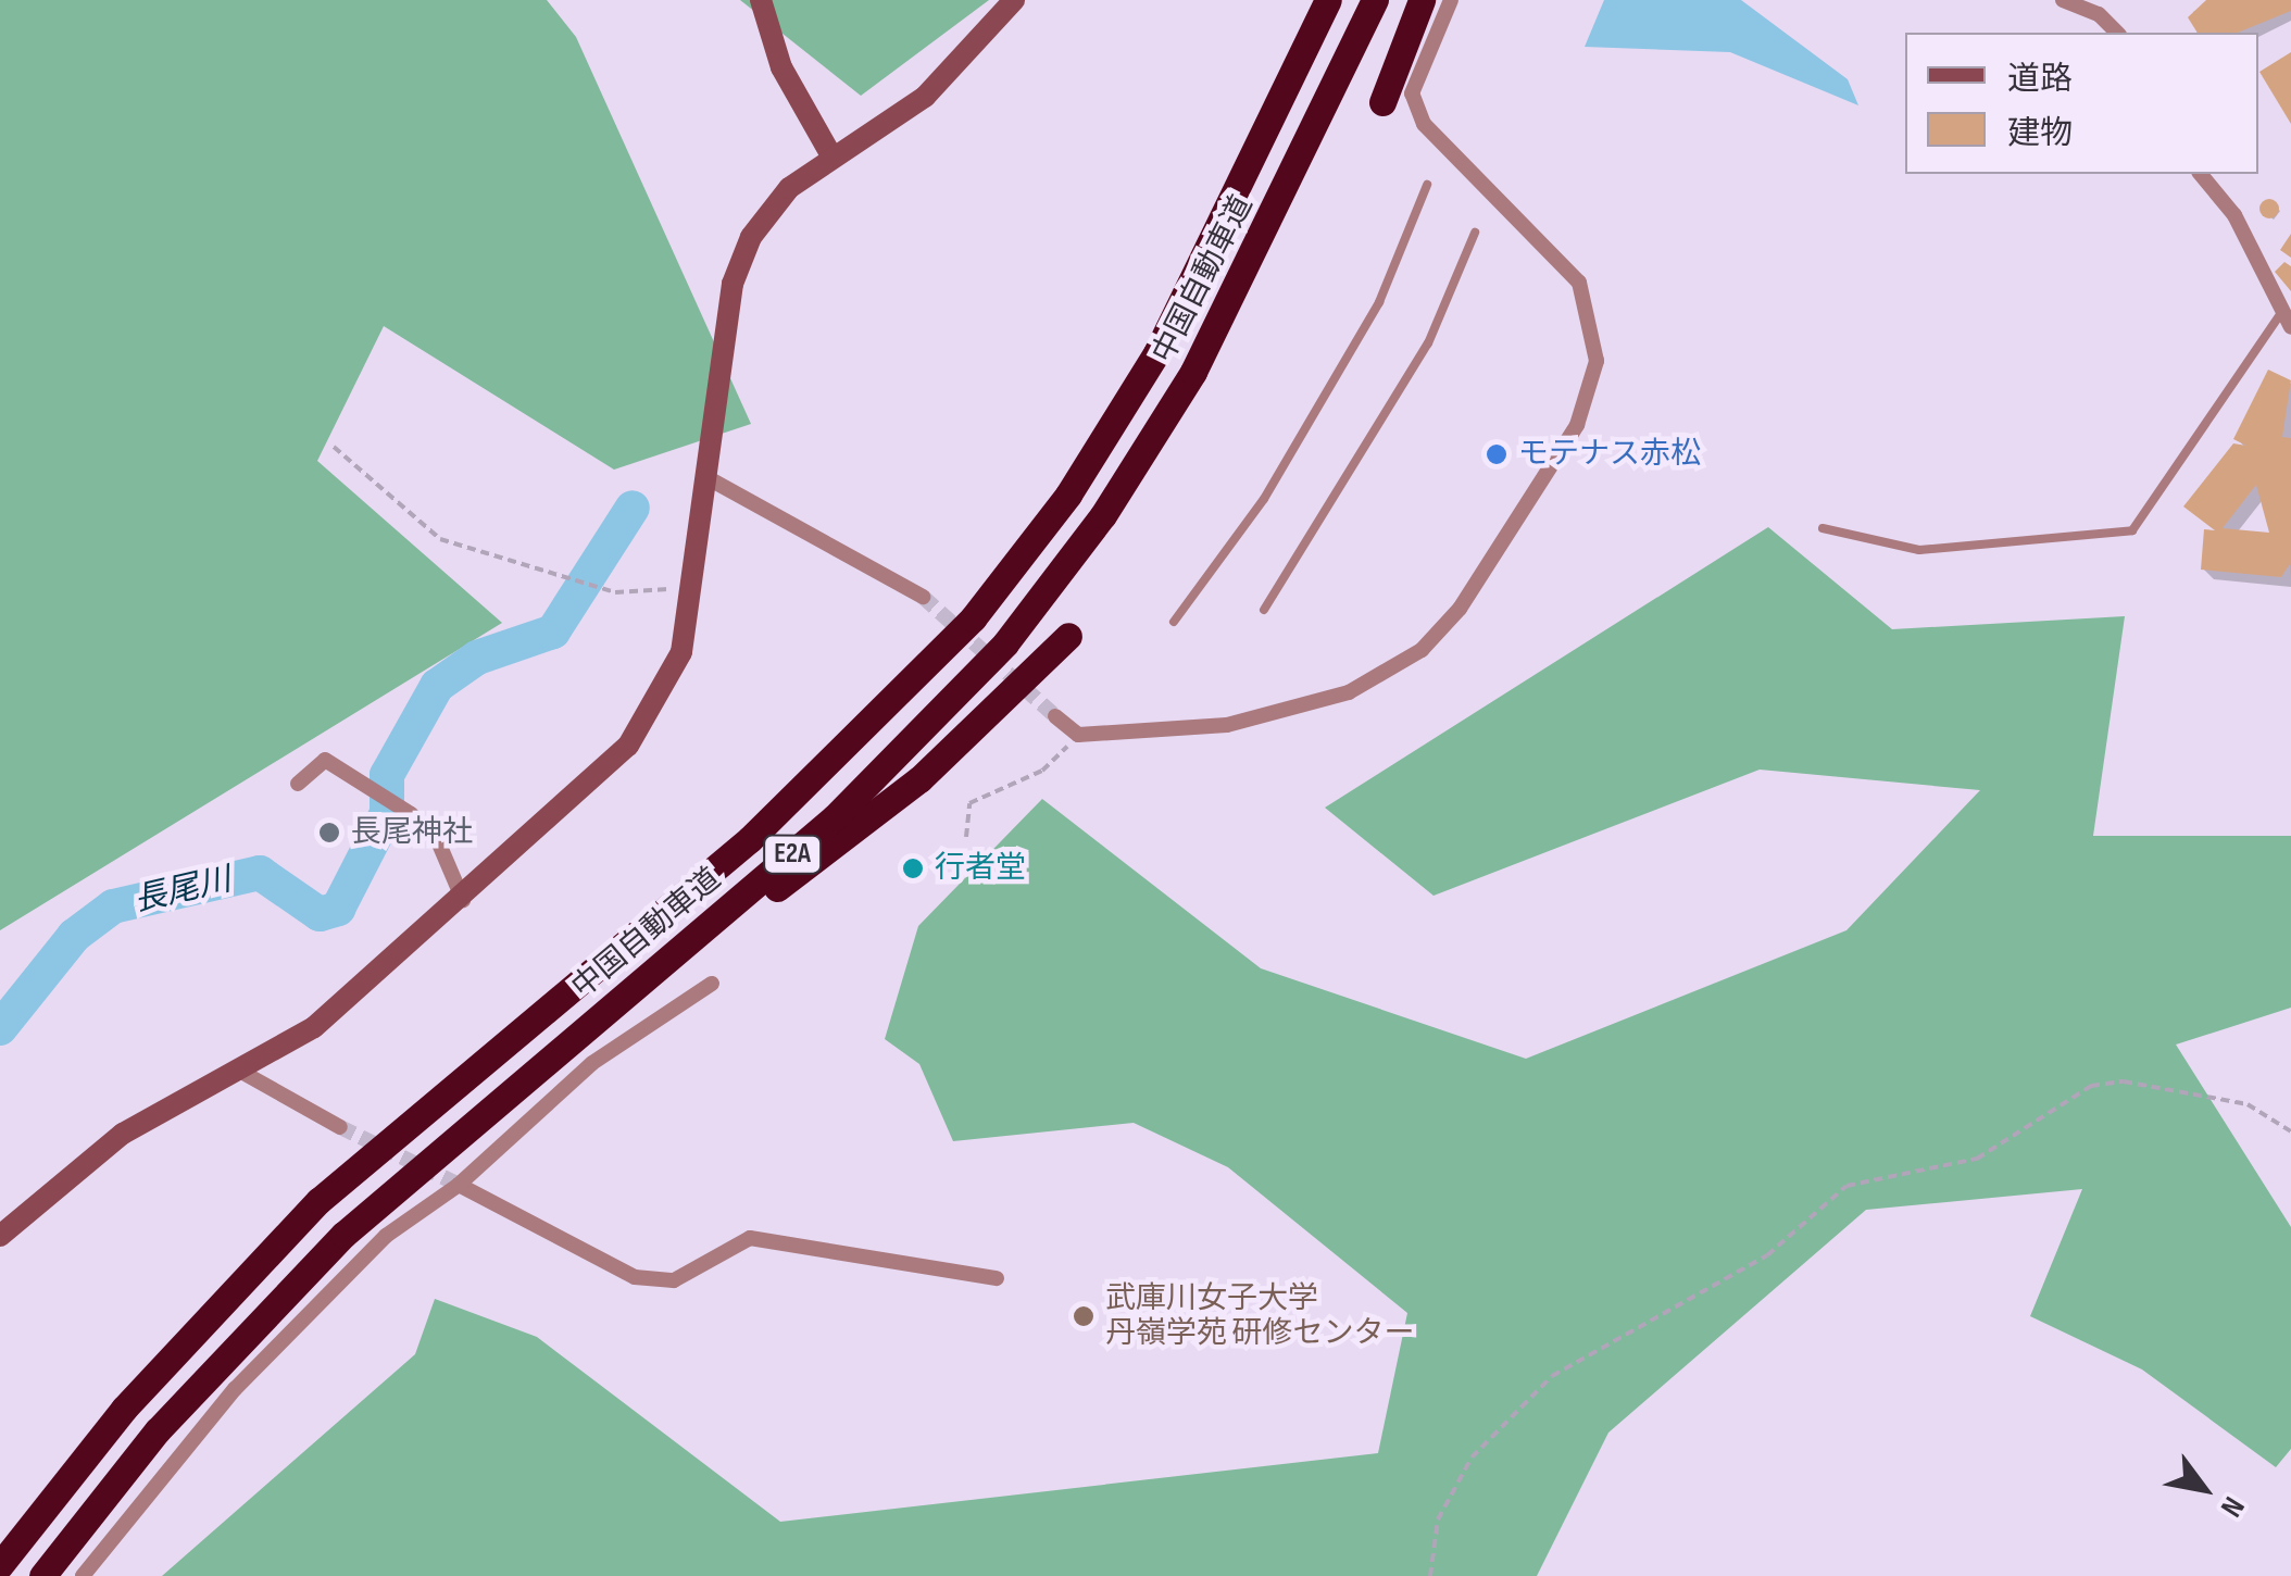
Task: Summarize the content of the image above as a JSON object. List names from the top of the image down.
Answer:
{
  "streets": {
    "highway": ["中国自動車道", "E2A"]
  },
  "water": ["長尾川"],
  "places": [
    "モテナス赤松",
    "長尾神社",
    "行者堂",
    "武庫川女子大学 丹嶺学苑 研修センター"
  ],
  "legend": ["道路", "建物"],
  "north": "bottom right"
}
